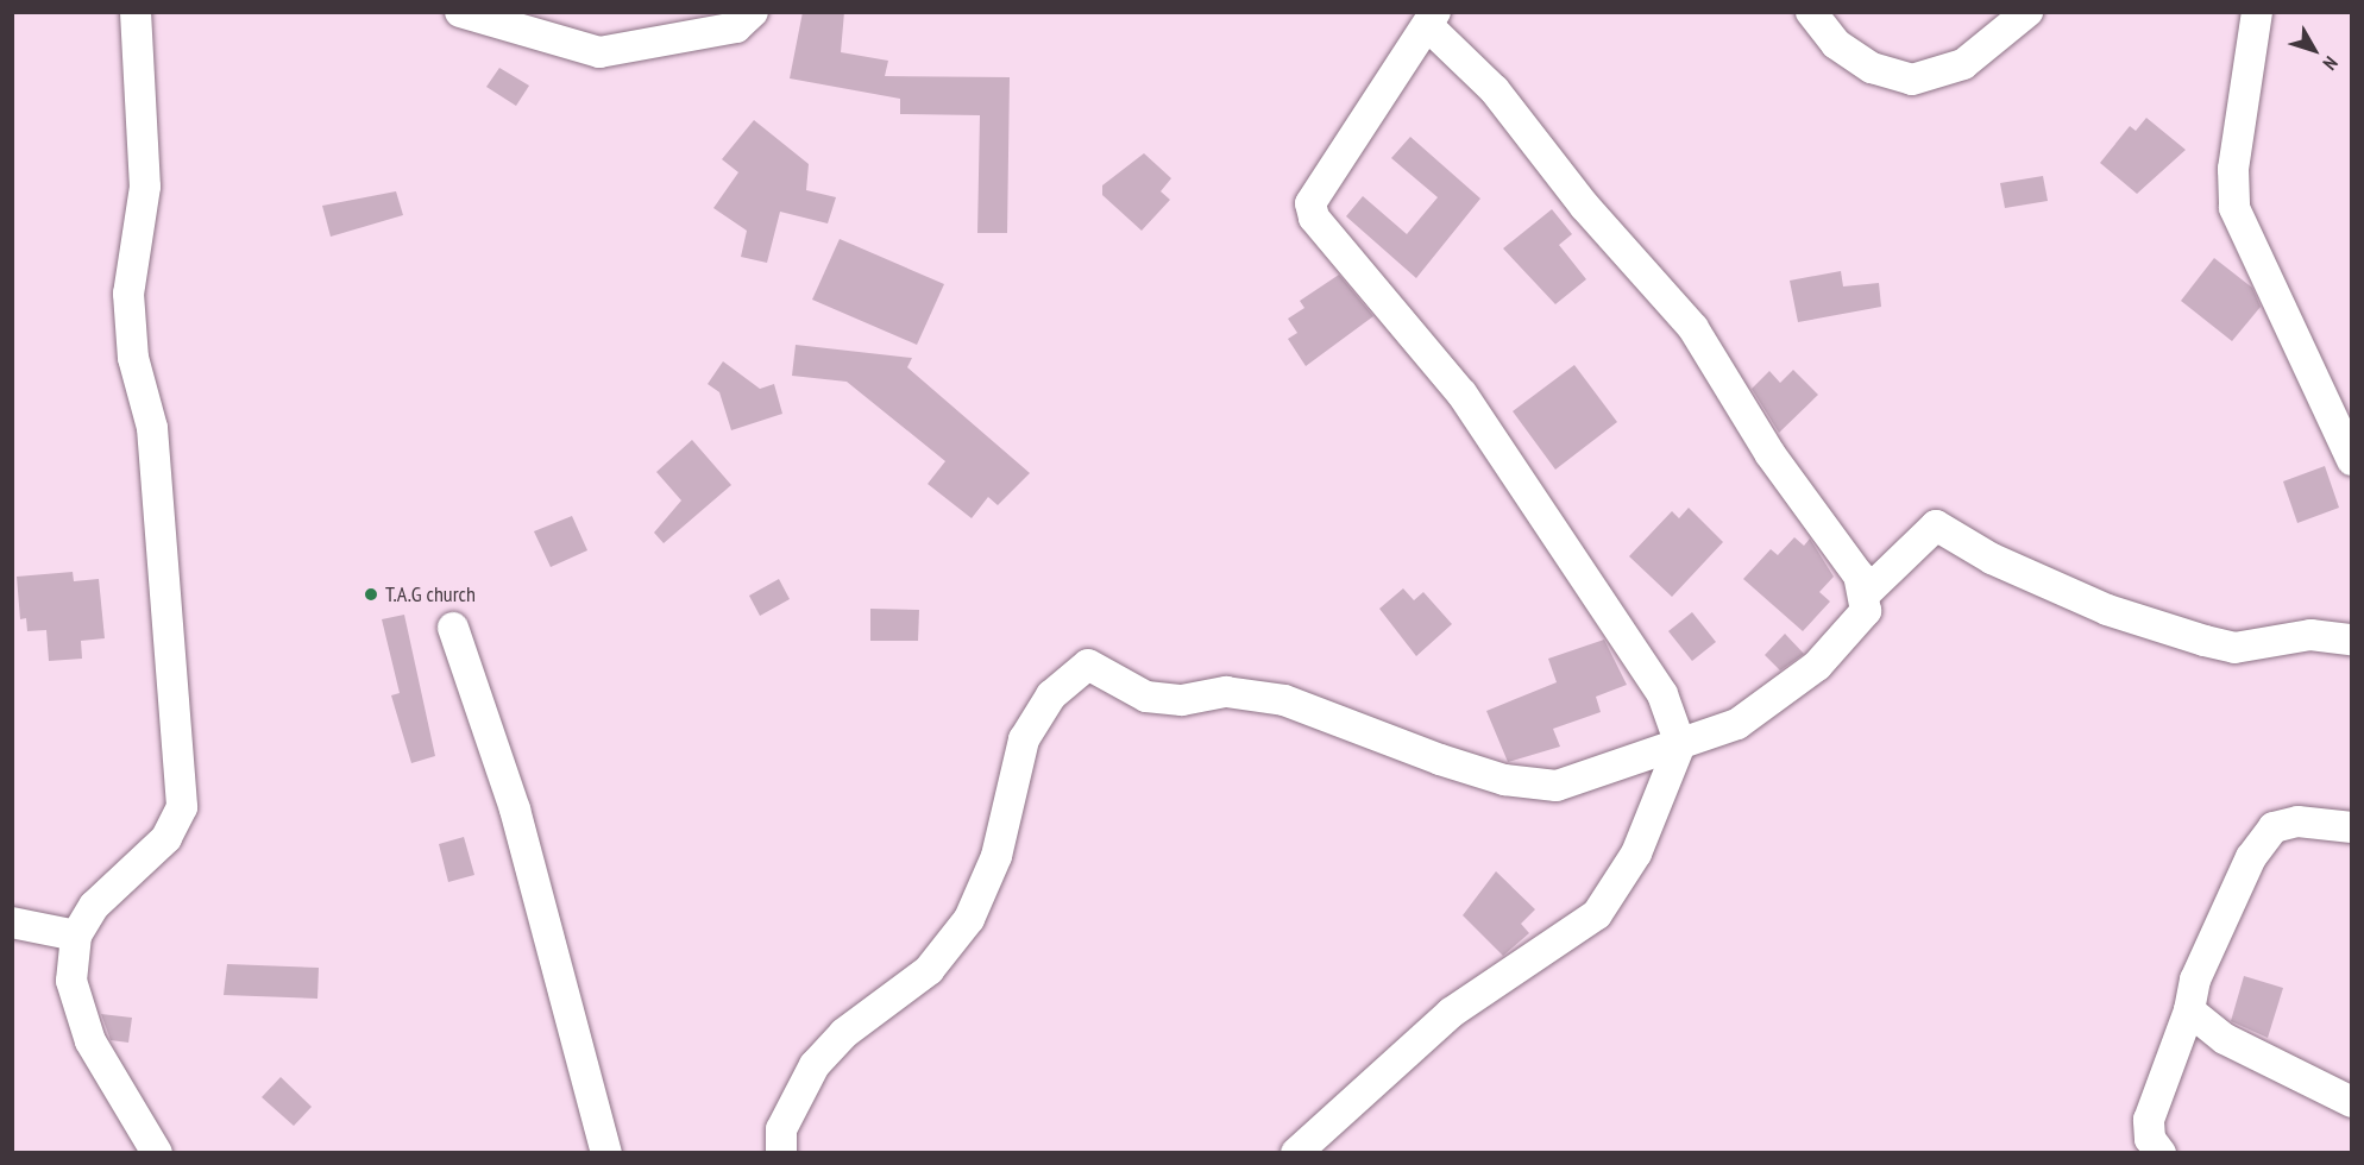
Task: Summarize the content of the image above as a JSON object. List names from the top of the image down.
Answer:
{
  "places": ["T.A.G church"],
  "north": "bottom right"
}
